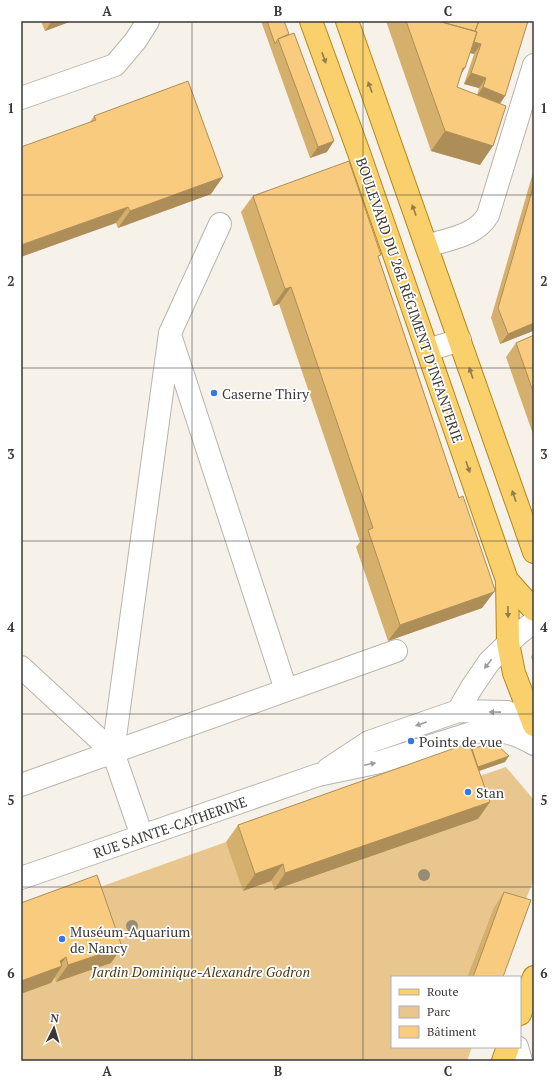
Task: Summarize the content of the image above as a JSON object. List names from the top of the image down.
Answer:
{
  "streets": {
    "main road": ["BOULEVARD DU 26E RÉGIMENT D'INFANTERIE"],
    "street": ["RUE SAINTE-CATHERINE"]
  },
  "crossings": [
    ["BOULEVARD DU 26E RÉGIMENT D'INFANTERIE", "RUE SAINTE-CATHERINE"]
  ],
  "parks": ["Jardin Dominique-Alexandre Godron"],
  "places": [
    "Caserne Thiry",
    "Points de vue",
    "Stan",
    "Muséum-Aquarium de Nancy"
  ],
  "legend": ["Route", "Parc", "Bâtiment"],
  "north": "top",
  "grid": {
    "columns": ["A", "B", "C"],
    "rows": [
      "1",
      "2",
      "3",
      "4",
      "5",
      "6"
    ]
  }
}
